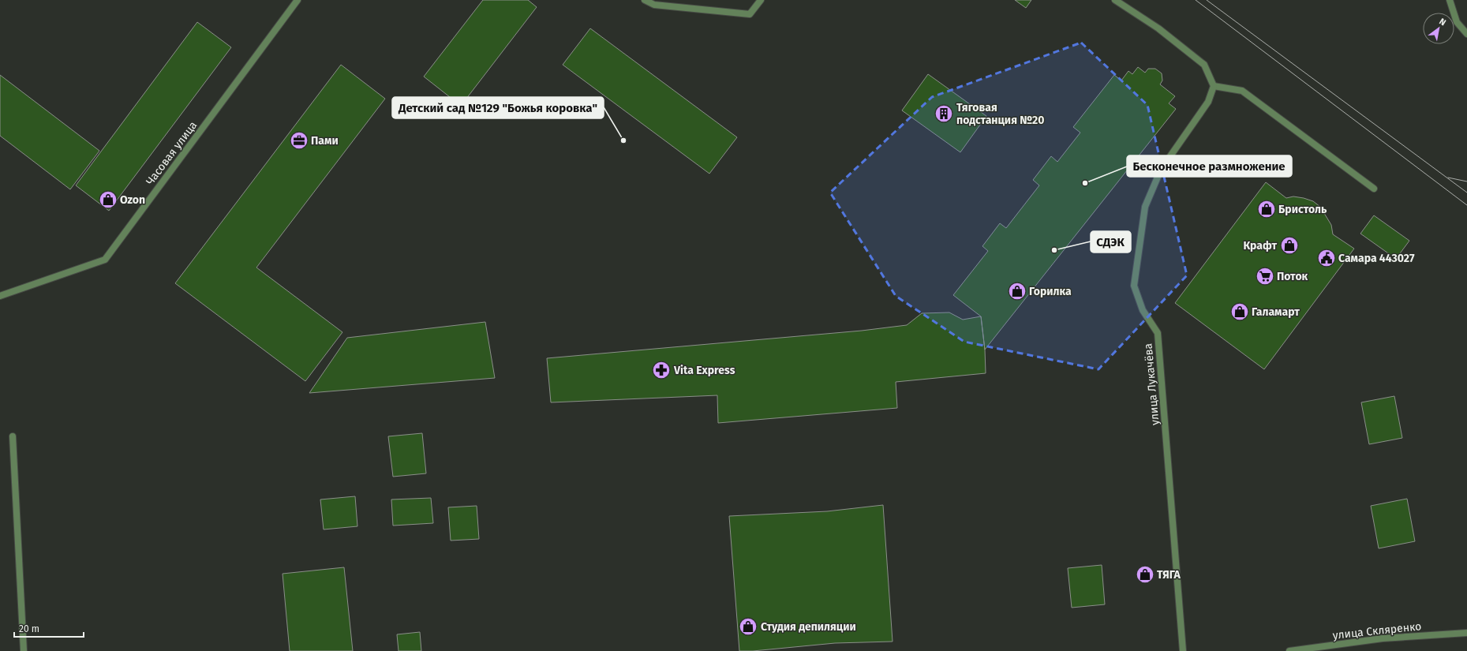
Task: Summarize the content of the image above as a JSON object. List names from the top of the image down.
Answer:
{
  "streets": {
    "street": ["Часовая улица", "улица Лукачёва", "улица Скляренко"]
  },
  "places": {
    "building": ["Тяговая подстанция №20"],
    "office": ["Пами"],
    "other": ["Детский сад №129 \"Божья коровка\"", "Бесконечное размножение", "СДЭК"],
    "shop": [
      "Ozon",
      "Бристоль",
      "Крафт",
      "Горилка",
      "Галамарт",
      "ТЯГА",
      "Студия депиляции"
    ],
    "public building": ["Самара 443027"],
    "supermarket": ["Поток"],
    "pharmacy": ["Vita Express"]
  },
  "scale_bar": "20 m",
  "north": "top right"
}
